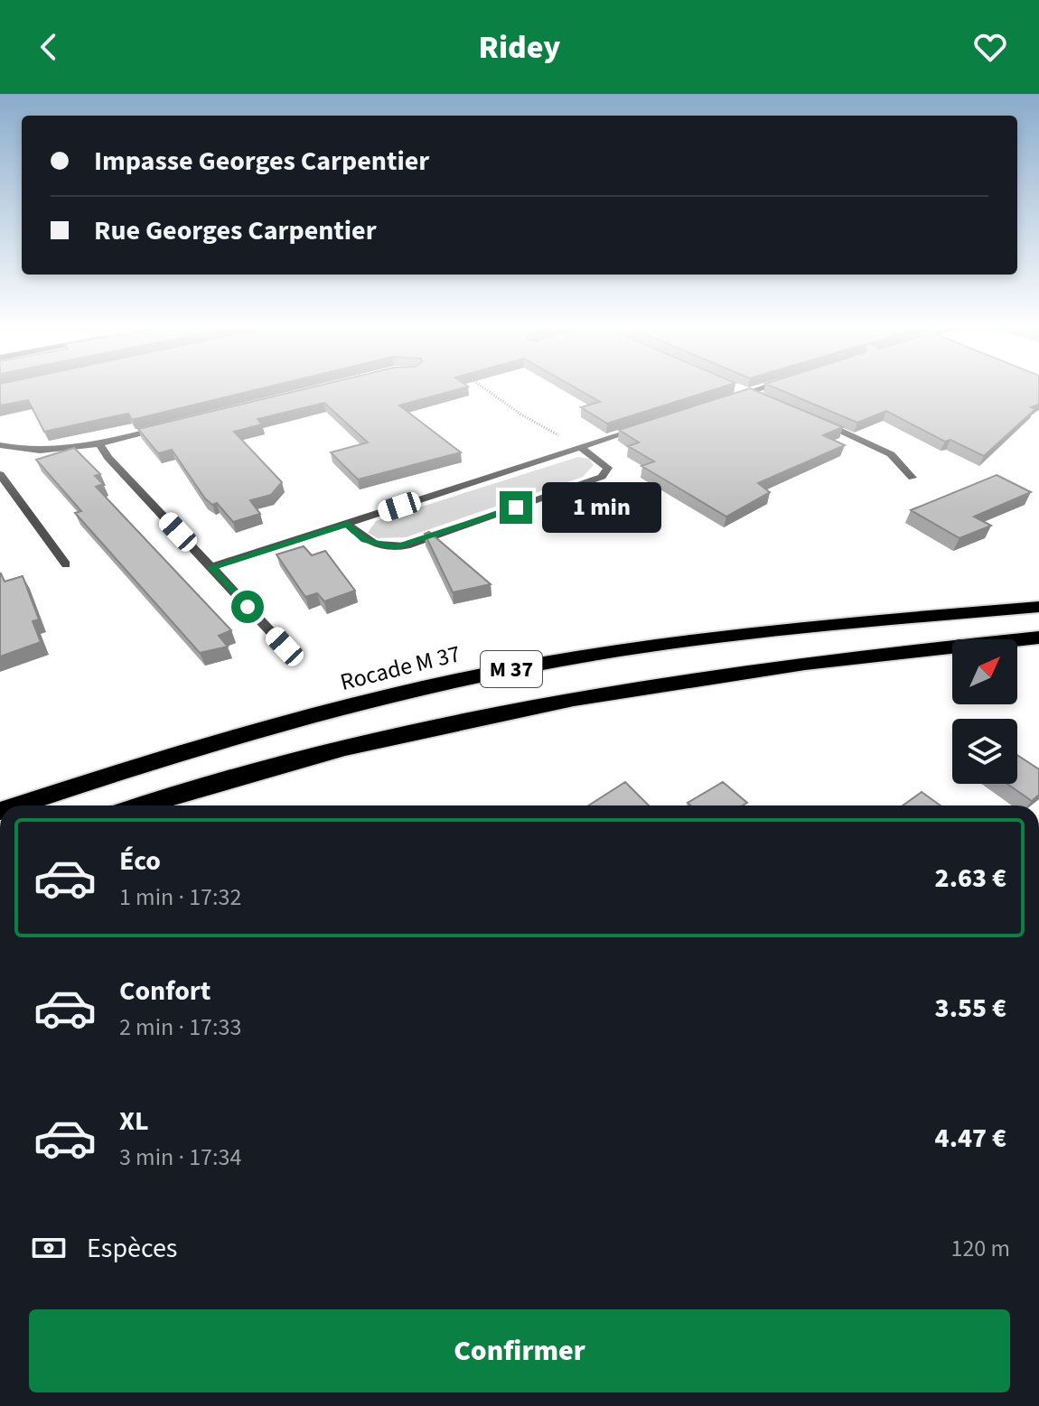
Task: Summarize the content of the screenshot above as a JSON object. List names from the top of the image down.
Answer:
{
  "streets": {
    "highway": ["Rocade M 37", "M 37"]
  },
  "north": "top right",
  "page": {
    "header": "Ridey",
    "banner": ["Impasse Georges Carpentier", "Rue Georges Carpentier"],
    "bubble": "1 min",
    "list": [
      {
        "name": "Éco",
        "note": "1 min · 17:32",
        "value": "2.63 €"
      },
      {
        "name": "Confort",
        "note": "2 min · 17:33",
        "value": "3.55 €"
      },
      {
        "name": "XL",
        "note": "3 min · 17:34",
        "value": "4.47 €"
      }
    ],
    "pay": ["Espèces", "120 m"],
    "buttons": "Confirmer"
  }
}
